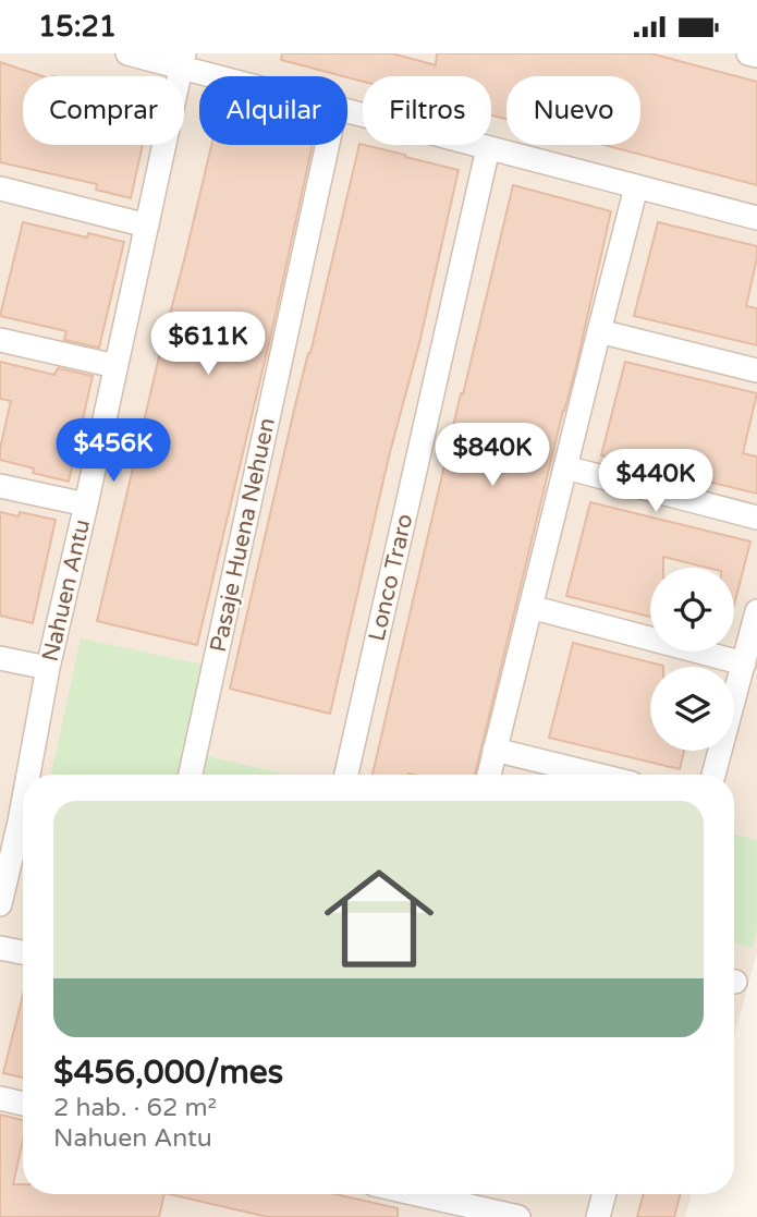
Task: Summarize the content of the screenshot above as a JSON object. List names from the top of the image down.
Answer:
{
  "streets": {
    "street": ["Pasaje Huena Nehuen", "Lonco Traro", "Nahuen Antu"]
  },
  "page": {
    "status": "15:21",
    "chip": [
      "Comprar",
      "Alquilar",
      "Filtros",
      "Nuevo"
    ],
    "price": [
      "$611K",
      "$456K",
      "$840K",
      "$440K"
    ],
    "list": [
      {
        "name": "$456,000/mes",
        "note": "2 hab. · 62 m² · Nahuen Antu"
      }
    ]
  }
}
